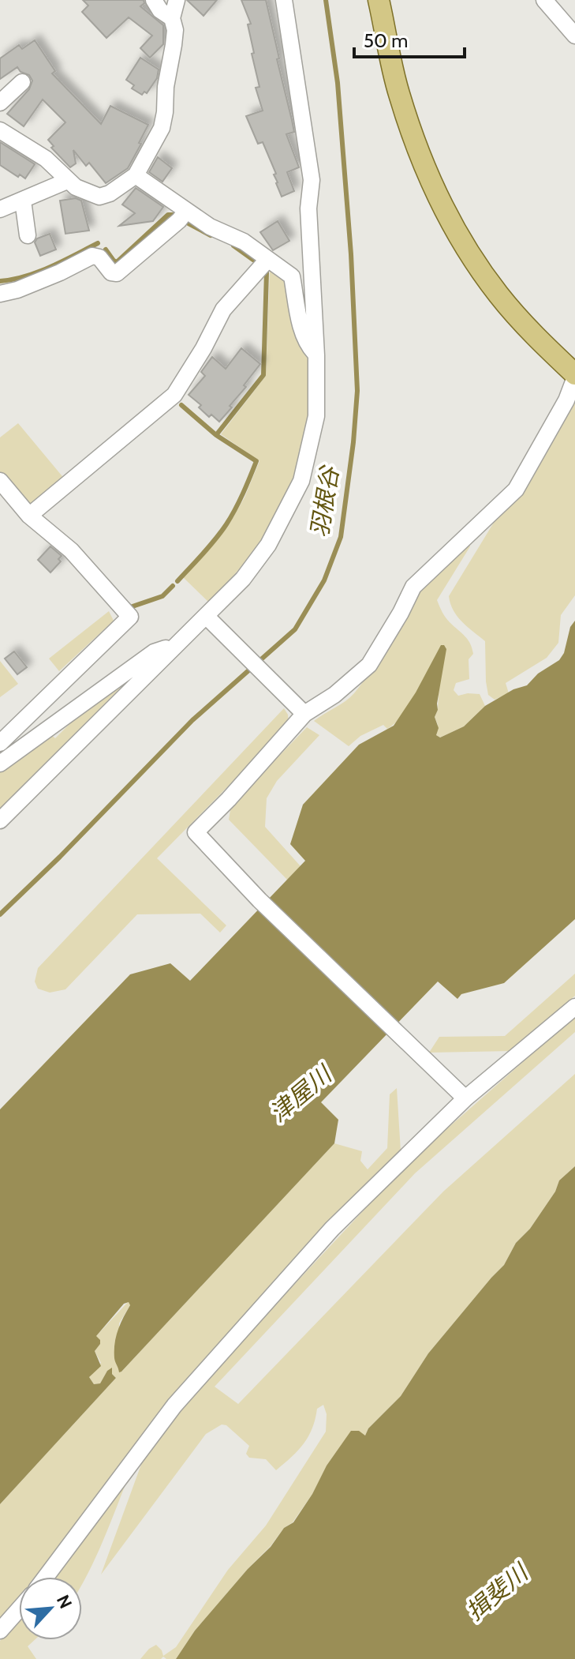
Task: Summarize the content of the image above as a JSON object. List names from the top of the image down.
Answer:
{
  "water": ["羽根谷", "津屋川", "揖斐川"],
  "scale_bar": "50 m",
  "north": "top right"
}
